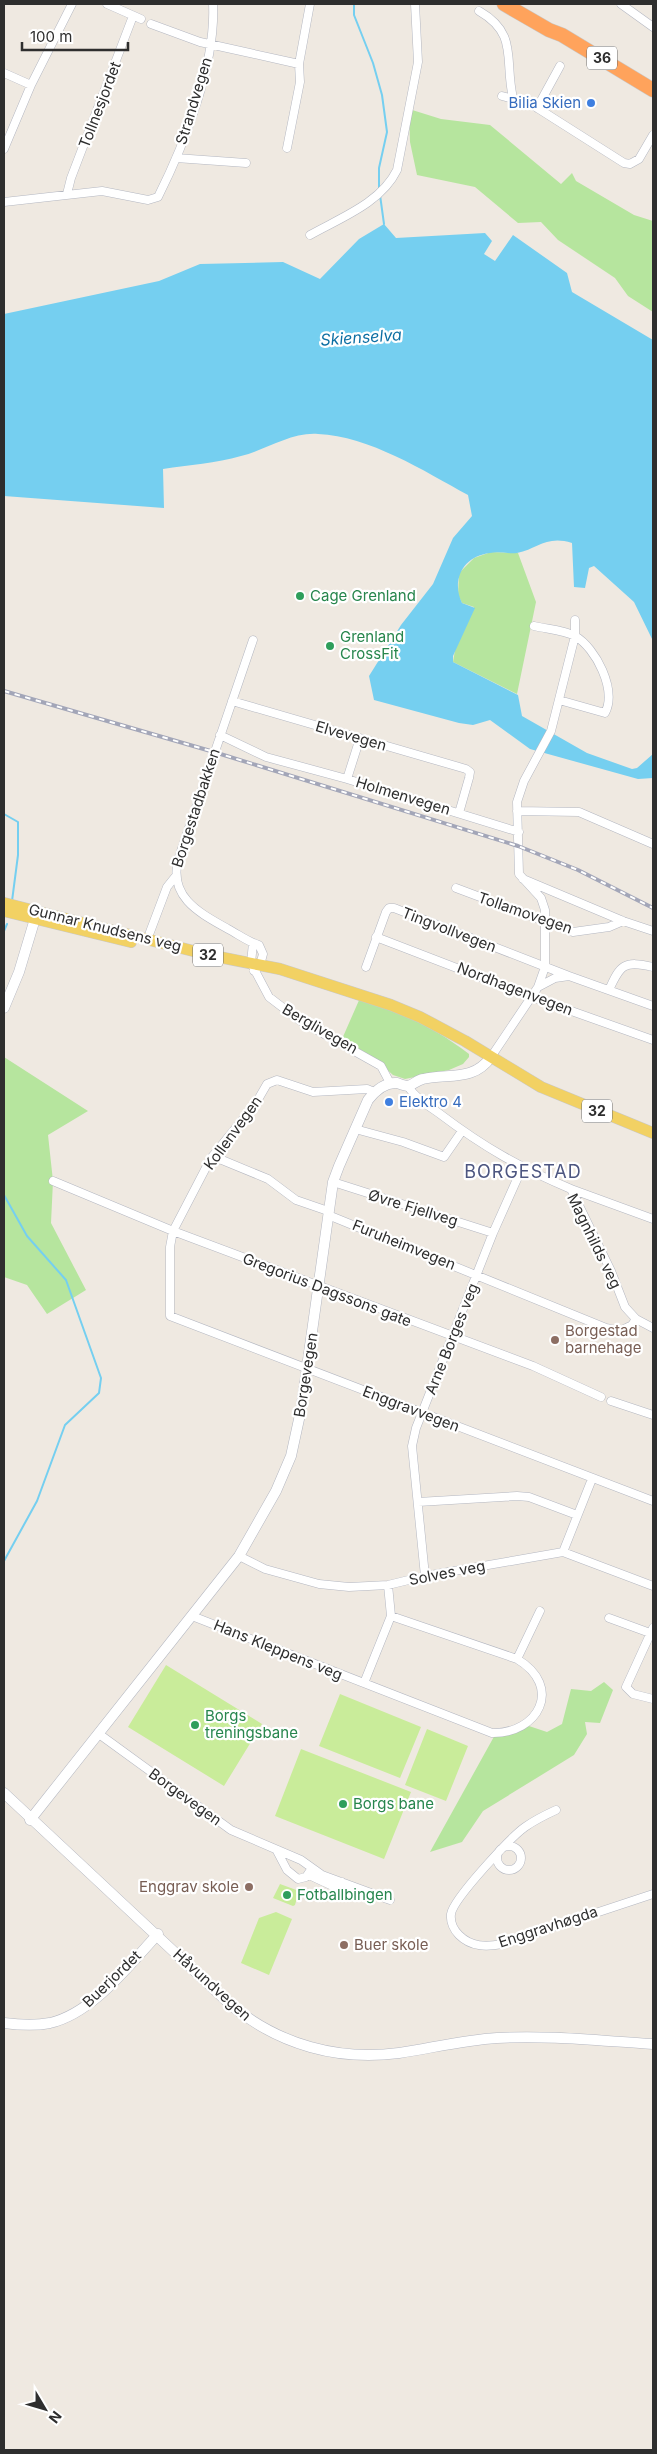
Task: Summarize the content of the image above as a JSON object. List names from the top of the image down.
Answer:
{
  "streets": {
    "highway": ["36"],
    "main road": [
      "Gunnar Knudsens veg",
      "32",
      "Borgevegen",
      "Buerjordet",
      "Håvundvegen"
    ],
    "street": [
      "Strandvegen",
      "Tollnesjordet",
      "Elvevegen",
      "Holmenvegen",
      "Borgestadbakken",
      "Tollamovegen",
      "Tingvollvegen",
      "Nordhagenvegen",
      "Berglivegen",
      "Kollenvegen",
      "Øvre Fjellveg",
      "Magnhilds veg",
      "Furuheimvegen",
      "Gregorius Dagssons gate",
      "Arne Borges veg",
      "Enggravvegen",
      "Solves veg",
      "Hans Kleppens veg",
      "Enggravhøgda"
    ]
  },
  "crossings": [
    ["Strandvegen", "Tollnesjordet"],
    ["Elvevegen", "Holmenvegen"],
    ["Elvevegen", "Borgestadbakken"],
    ["Holmenvegen", "Borgestadbakken"],
    ["Borgestadbakken", "Gunnar Knudsens veg"],
    ["Borgestadbakken", "Berglivegen"],
    ["Gunnar Knudsens veg", "Berglivegen"],
    ["Tingvollvegen", "Nordhagenvegen"],
    ["Kollenvegen", "Furuheimvegen"],
    ["Kollenvegen", "Gregorius Dagssons gate"],
    ["Kollenvegen", "Borgevegen"],
    ["Kollenvegen", "Enggravvegen"],
    ["Øvre Fjellveg", "Arne Borges veg"],
    ["Øvre Fjellveg", "Borgevegen"],
    ["Magnhilds veg", "Furuheimvegen"],
    ["Magnhilds veg", "Arne Borges veg"],
    ["Furuheimvegen", "Arne Borges veg"],
    ["Furuheimvegen", "Borgevegen"],
    ["Gregorius Dagssons gate", "Arne Borges veg"],
    ["Gregorius Dagssons gate", "Borgevegen"],
    ["Arne Borges veg", "Enggravvegen"],
    ["Arne Borges veg", "Solves veg"],
    ["Borgevegen", "Enggravvegen"],
    ["Borgevegen", "Solves veg"],
    ["Borgevegen", "Hans Kleppens veg"],
    ["Borgevegen", "Håvundvegen"],
    ["Buerjordet", "Håvundvegen"]
  ],
  "districts": ["BORGESTAD"],
  "water": ["Skienselva"],
  "places": [
    "Bilia Skien",
    "Cage Grenland",
    "Grenland CrossFit",
    "Elektro 4",
    "Borgestad barnehage",
    "Borgs treningsbane",
    "Borgs bane",
    "Enggrav skole",
    "Fotballbingen",
    "Buer skole"
  ],
  "scale_bar": "100 m",
  "north": "bottom right"
}
